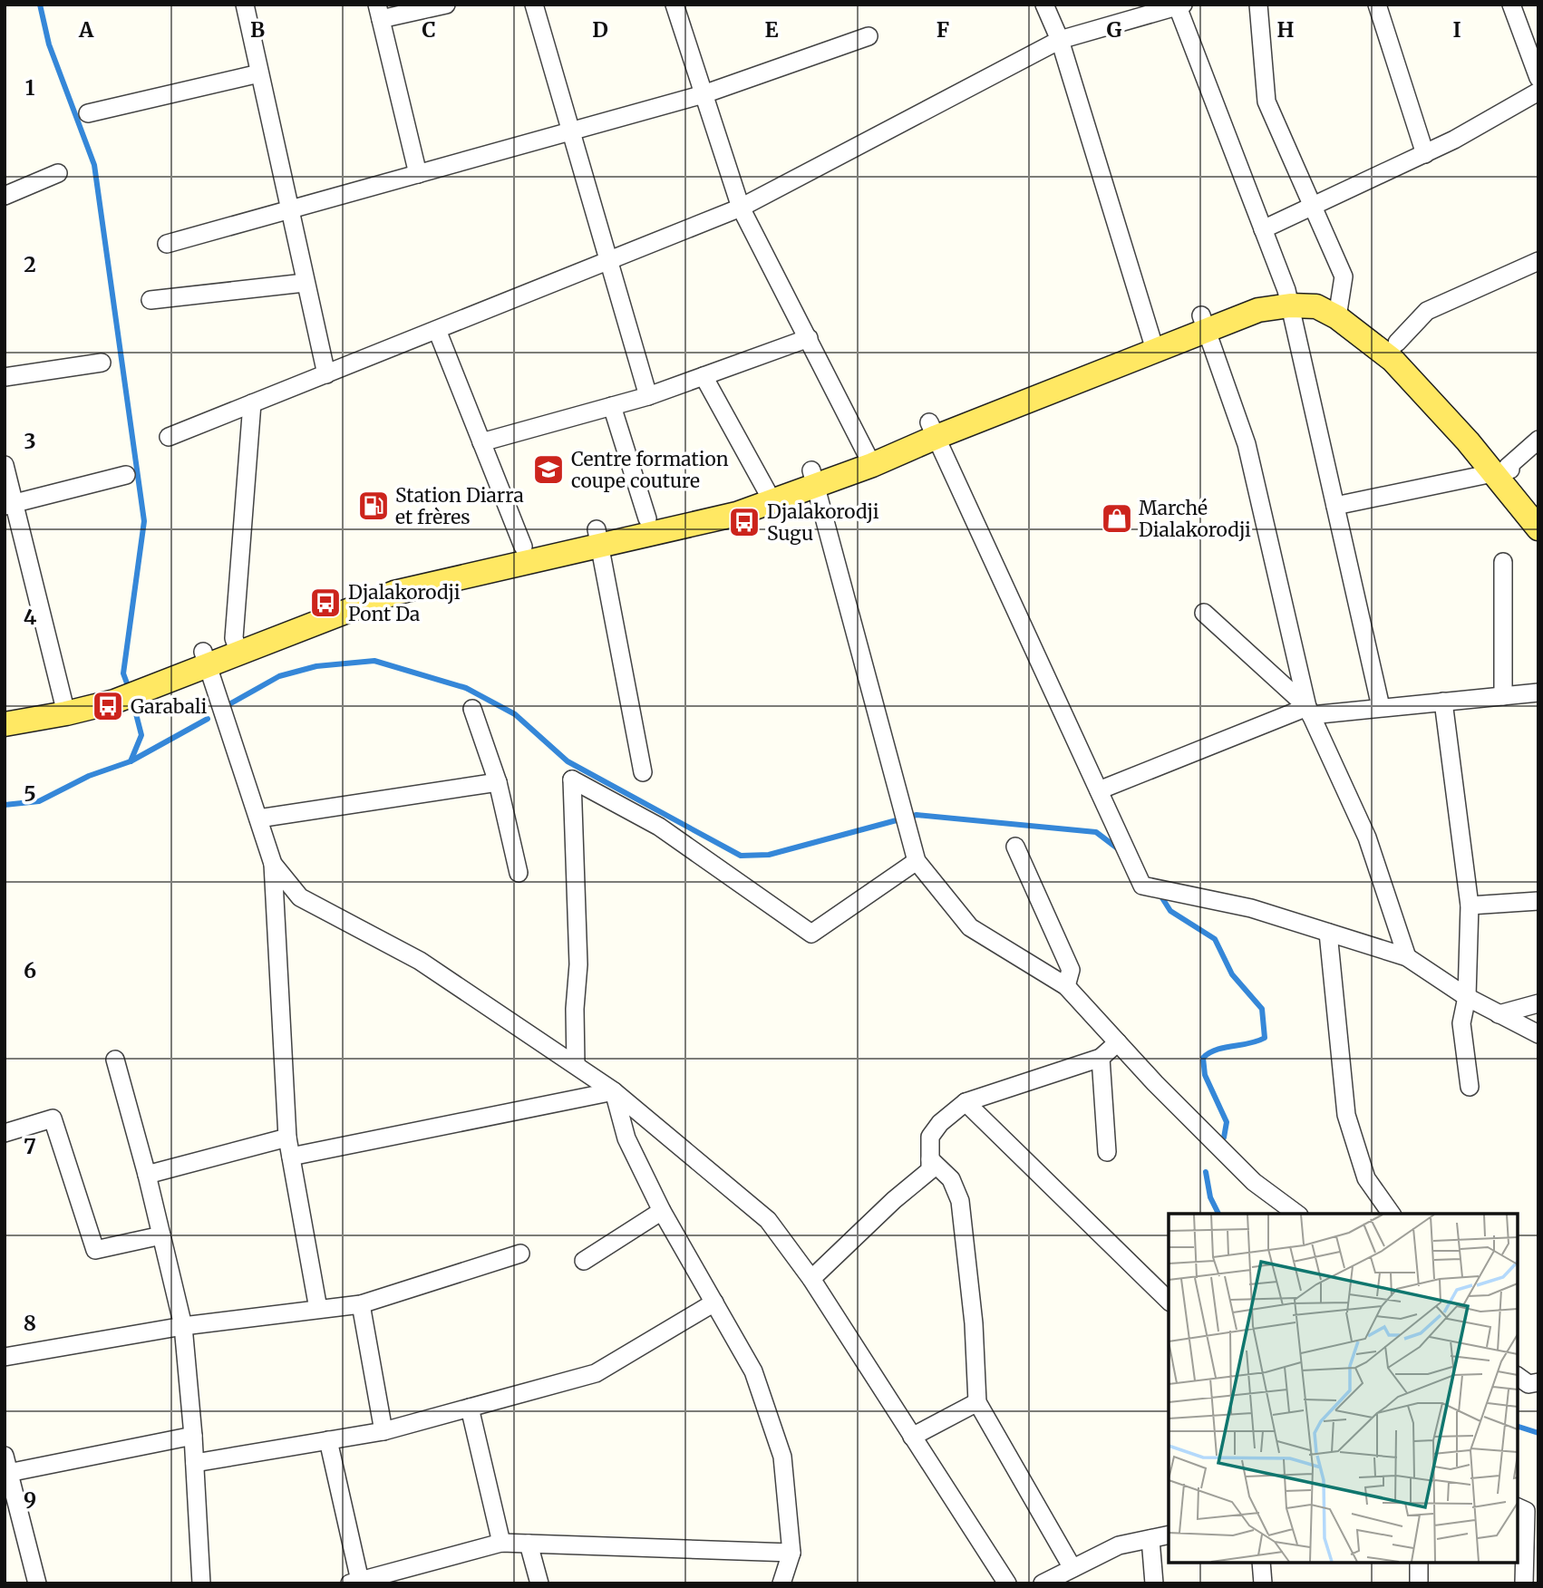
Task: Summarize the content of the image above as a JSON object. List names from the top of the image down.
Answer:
{
  "places": {
    "school or university": ["Centre formation coupe couture"],
    "fuel station": ["Station Diarra et frères"],
    "shop": ["Marché Dialakorodji"],
    "bus stop": ["Djalakorodji Sugu", "Djalakorodji Pont Da", "Garabali"]
  },
  "grid": {
    "columns": [
      "A",
      "B",
      "C",
      "D",
      "E",
      "F",
      "G",
      "H",
      "I"
    ],
    "rows": [
      "1",
      "2",
      "3",
      "4",
      "5",
      "6",
      "7",
      "8",
      "9"
    ]
  }
}
